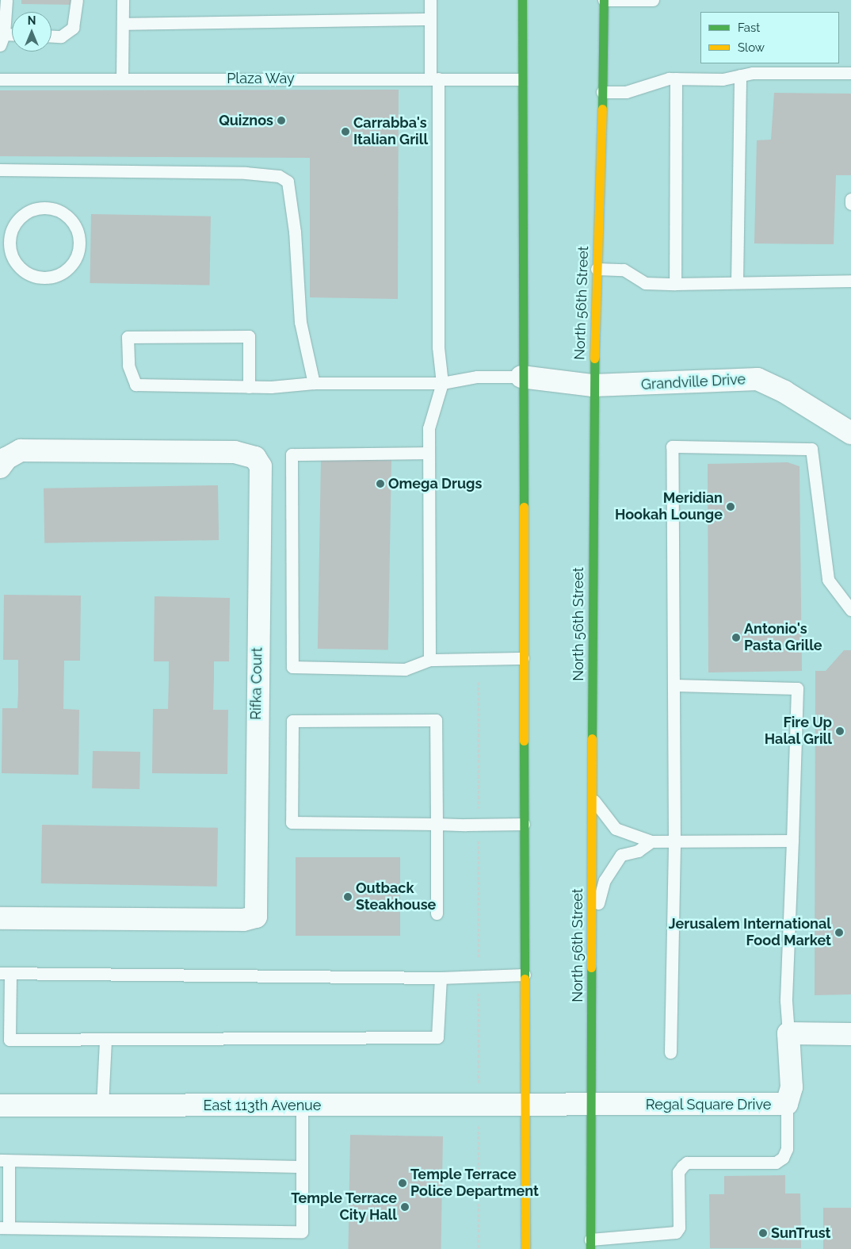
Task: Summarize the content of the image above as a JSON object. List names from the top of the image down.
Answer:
{
  "streets": {
    "main road": ["North 56th Street"],
    "street": [
      "Grandville Drive",
      "Rifka Court",
      "Regal Square Drive",
      "East 113th Avenue"
    ],
    "lane": ["Plaza Way"]
  },
  "crossings": [
    ["North 56th Street", "Grandville Drive"],
    ["North 56th Street", "Regal Square Drive"],
    ["Regal Square Drive", "East 113th Avenue"]
  ],
  "places": [
    "Quiznos",
    "Carrabba's Italian Grill",
    "Omega Drugs",
    "Meridian Hookah Lounge",
    "Antonio's Pasta Grille",
    "Fire Up Halal Grill",
    "Outback Steakhouse",
    "Jerusalem International Food Market",
    "Temple Terrace Police Department",
    "Temple Terrace City Hall",
    "SunTrust"
  ],
  "legend": ["Fast", "Slow"],
  "north": "top"
}
